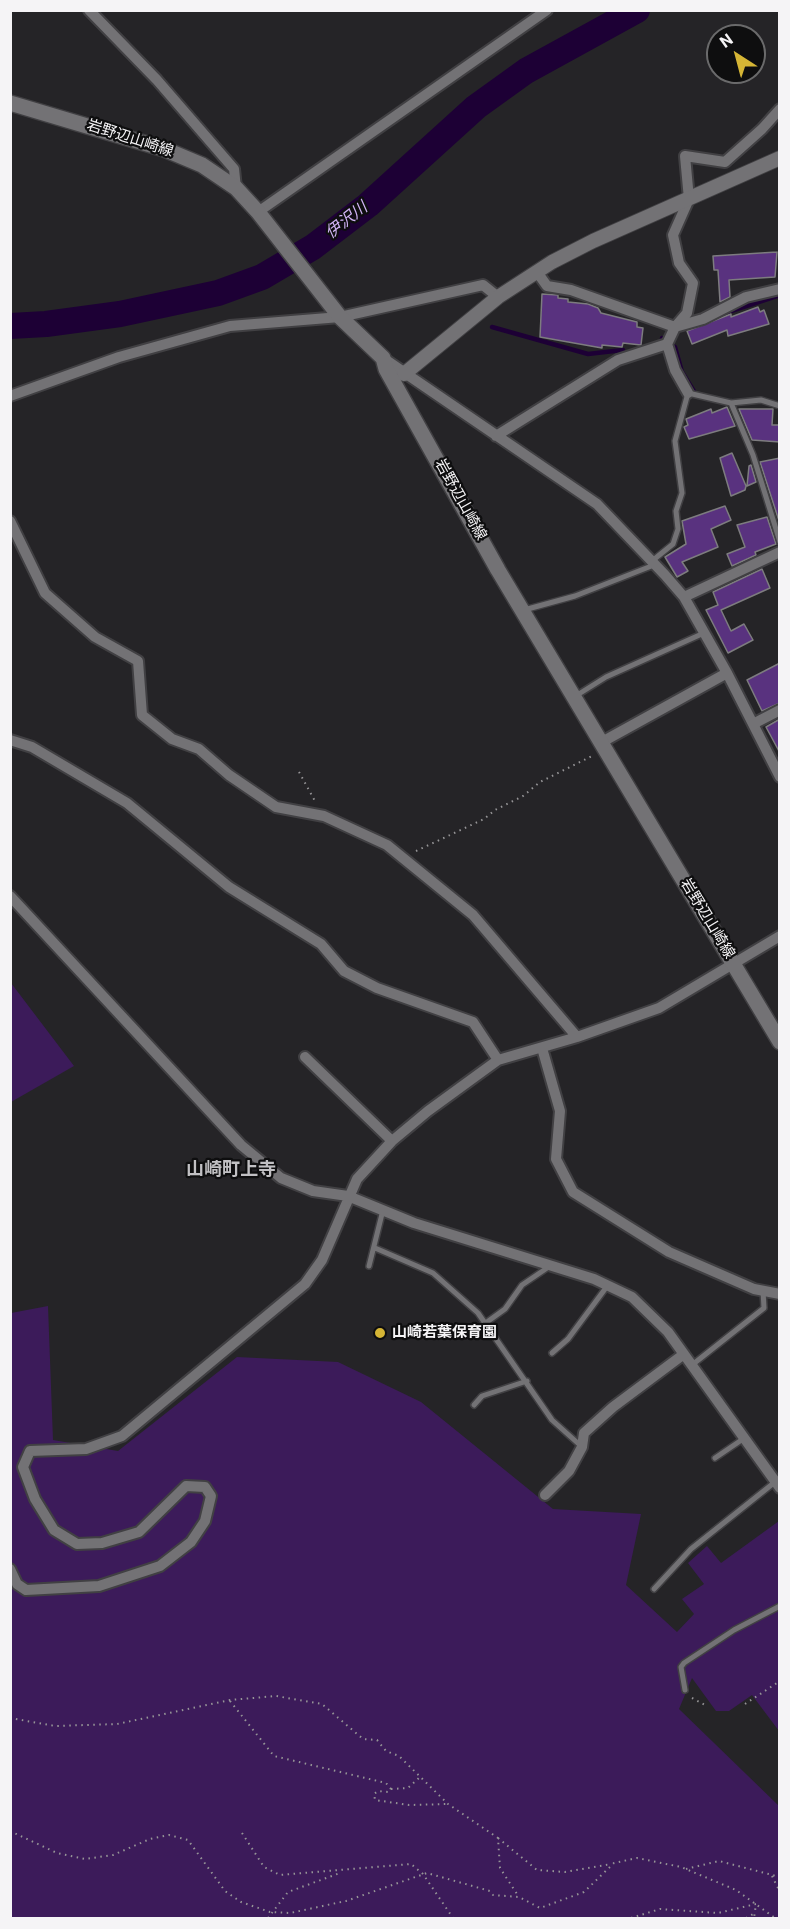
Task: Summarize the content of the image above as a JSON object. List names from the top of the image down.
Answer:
{
  "streets": {
    "main road": ["岩野辺山崎線"]
  },
  "districts": ["山崎町上寺"],
  "water": ["伊沢川"],
  "places": ["山崎若葉保育園"],
  "north": "top left"
}
